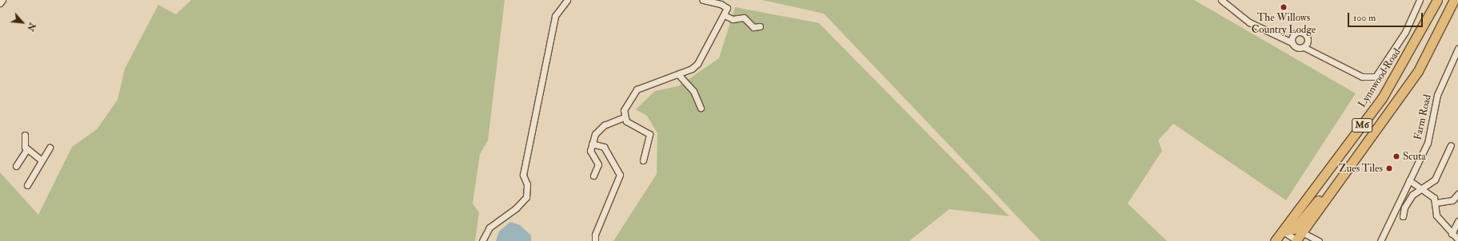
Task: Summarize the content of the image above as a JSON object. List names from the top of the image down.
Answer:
{
  "streets": {
    "main road": ["Lynnwood Road", "M6"],
    "street": ["Farm Road"]
  },
  "places": ["The Willows Country Lodge", "Scuta", "Zues Tiles"],
  "scale_bar": "100 m",
  "north": "bottom right"
}
